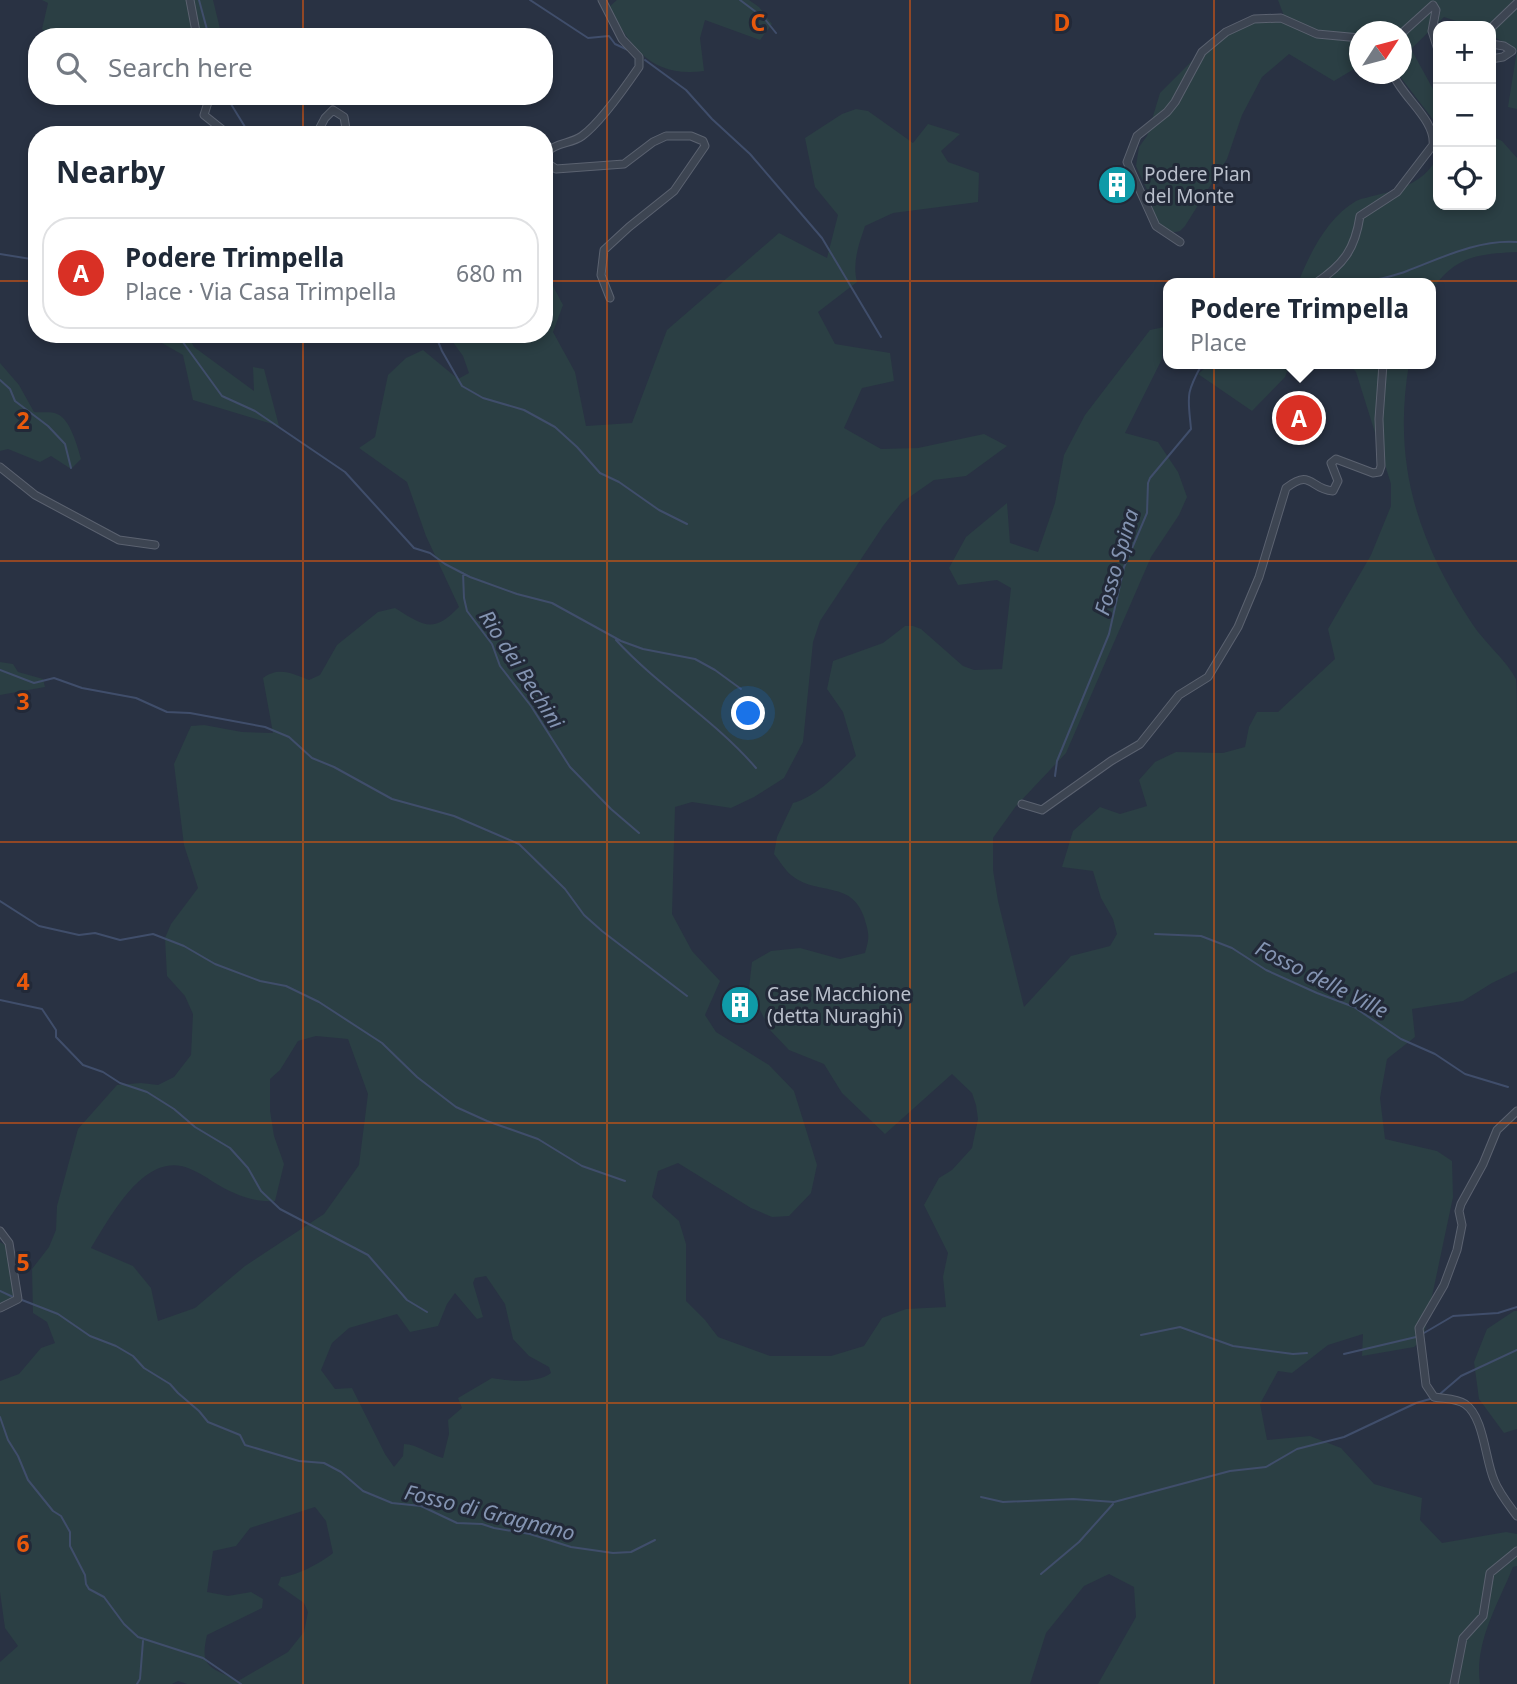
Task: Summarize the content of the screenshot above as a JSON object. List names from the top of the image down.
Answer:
{
  "water": [
    "Fosso Spina",
    "Rio dei Bechini",
    "Fosso delle Ville",
    "Fosso di Gragnano"
  ],
  "places": {
    "building": ["Podere Pian del Monte", "Case Macchione (detta Nuraghi)"]
  },
  "north": "top right",
  "page": {
    "map_buttons": ["+", "−"],
    "search": "Search here",
    "heading": "Nearby",
    "list": [
      {
        "mark": "A",
        "name": "Podere Trimpella",
        "note": "Place · Via Casa Trimpella",
        "value": "680 m"
      }
    ],
    "popup": ["Podere Trimpella", "Place"],
    "pins": "A"
  },
  "grid": {
    "columns": ["C", "D"],
    "rows": [
      "2",
      "3",
      "4",
      "5",
      "6"
    ]
  }
}
